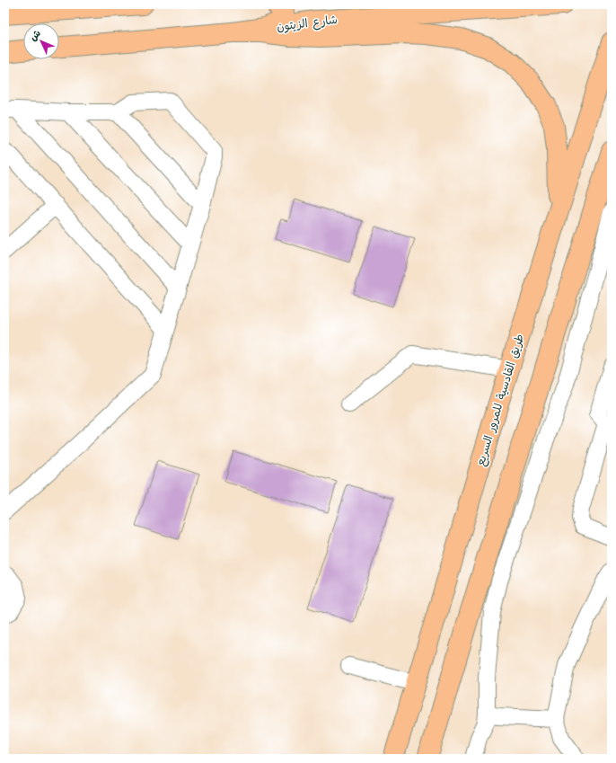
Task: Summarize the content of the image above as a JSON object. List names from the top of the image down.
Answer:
{
  "streets": {
    "main road": ["شارع الزيتون", "طريق القادسية للمرور السريع"]
  },
  "north": "top left"
}
